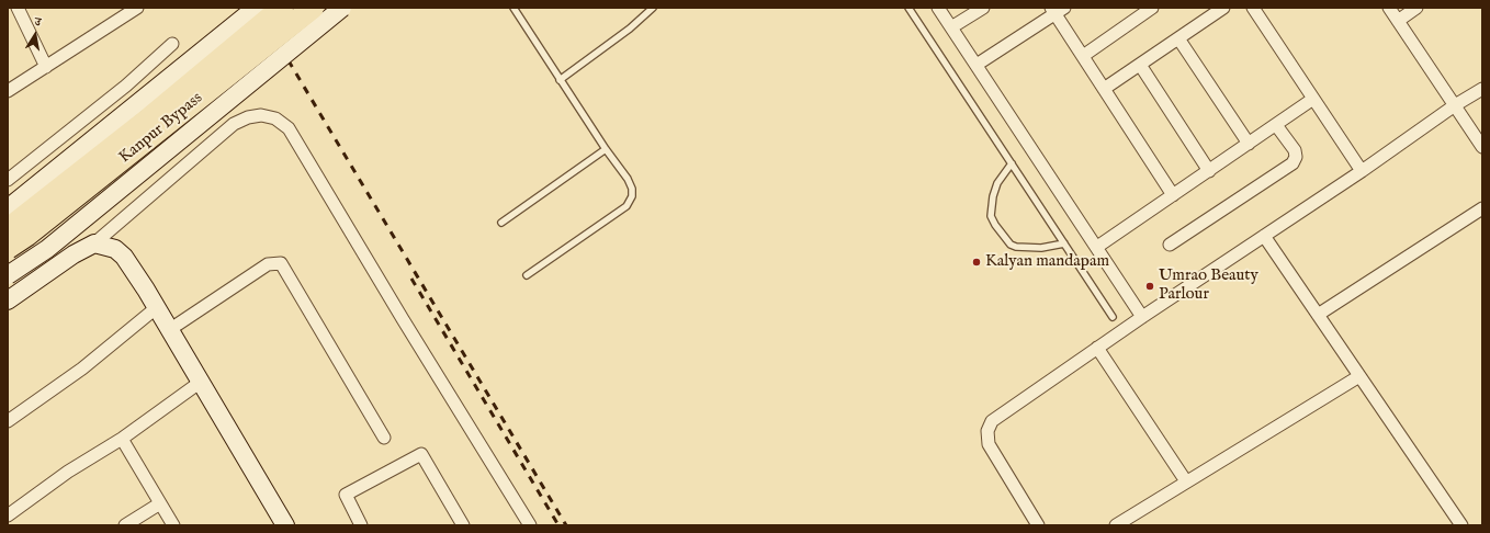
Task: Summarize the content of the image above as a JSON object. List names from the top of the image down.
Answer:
{
  "streets": {
    "highway": ["Kanpur Bypass"]
  },
  "places": ["Kalyan mandapam", "Umrao Beauty Parlour"],
  "north": "top"
}
